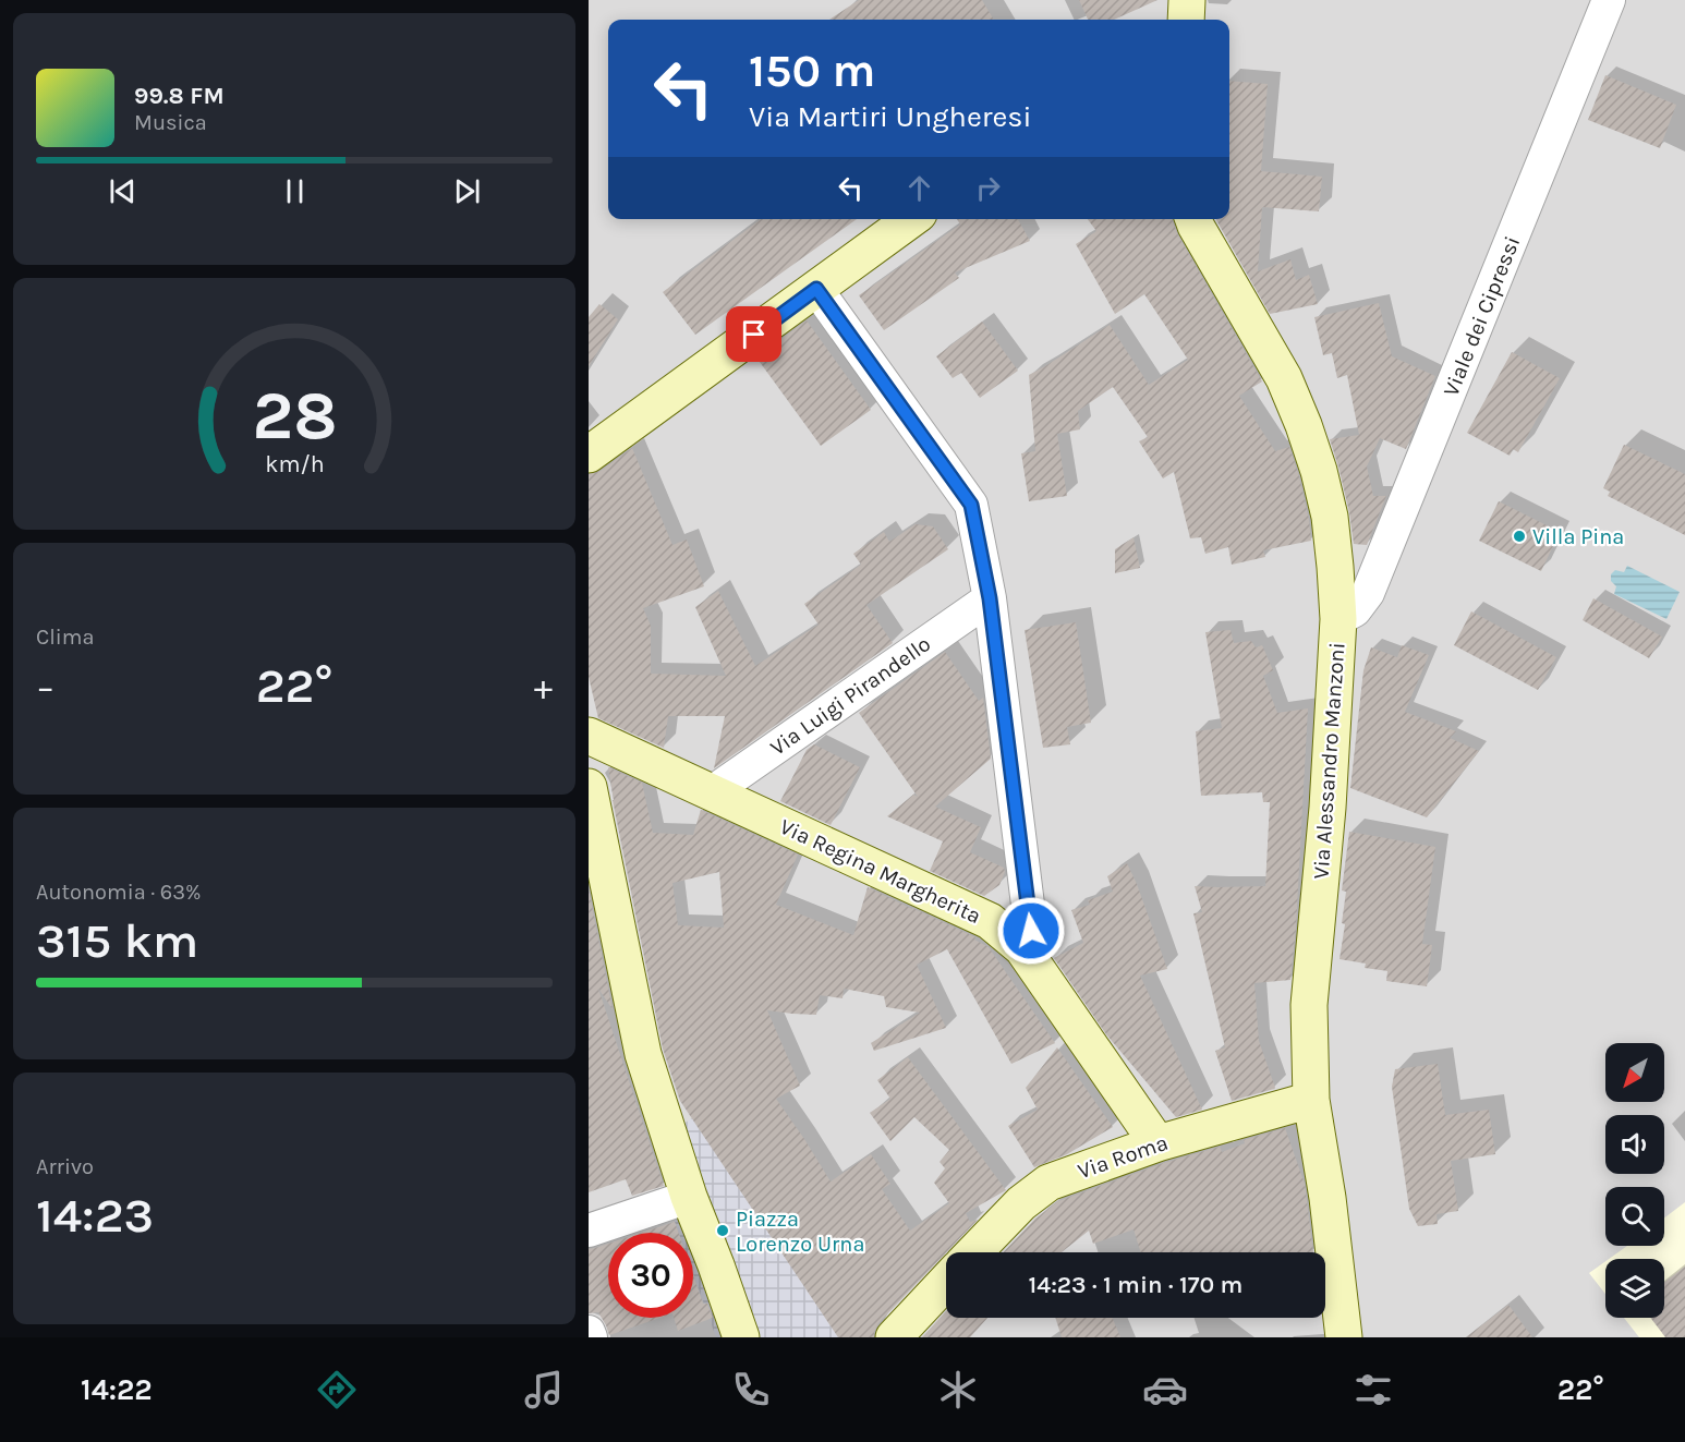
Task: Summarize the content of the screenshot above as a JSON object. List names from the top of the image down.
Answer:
{
  "streets": {
    "street": [
      "Viale dei Cipressi",
      "Via Luigi Pirandello",
      "Via Alessandro Manzoni",
      "Via Regina Margherita",
      "Via Roma"
    ]
  },
  "crossings": [
    ["Viale dei Cipressi", "Via Alessandro Manzoni"],
    ["Via Luigi Pirandello", "Via Regina Margherita"],
    ["Via Alessandro Manzoni", "Via Roma"],
    ["Via Regina Margherita", "Via Roma"]
  ],
  "places": ["Villa Pina", "Piazza Lorenzo Urna"],
  "north": "bottom left",
  "page": {
    "turn": ["150 m", "Via Martiri Ungheresi"],
    "song": ["99.8 FM", "Musica"],
    "tile": [
      "Clima",
      ["Autonomia · 63%", "315 km"],
      ["Arrivo", "14:23"]
    ],
    "heat": ["−", "22°", "+"],
    "limit": "30",
    "trip": "14:23 · 1 min · 170 m",
    "tabs": ["14:22", "22°"],
    "gauge": ["28", "km/h"]
  }
}
